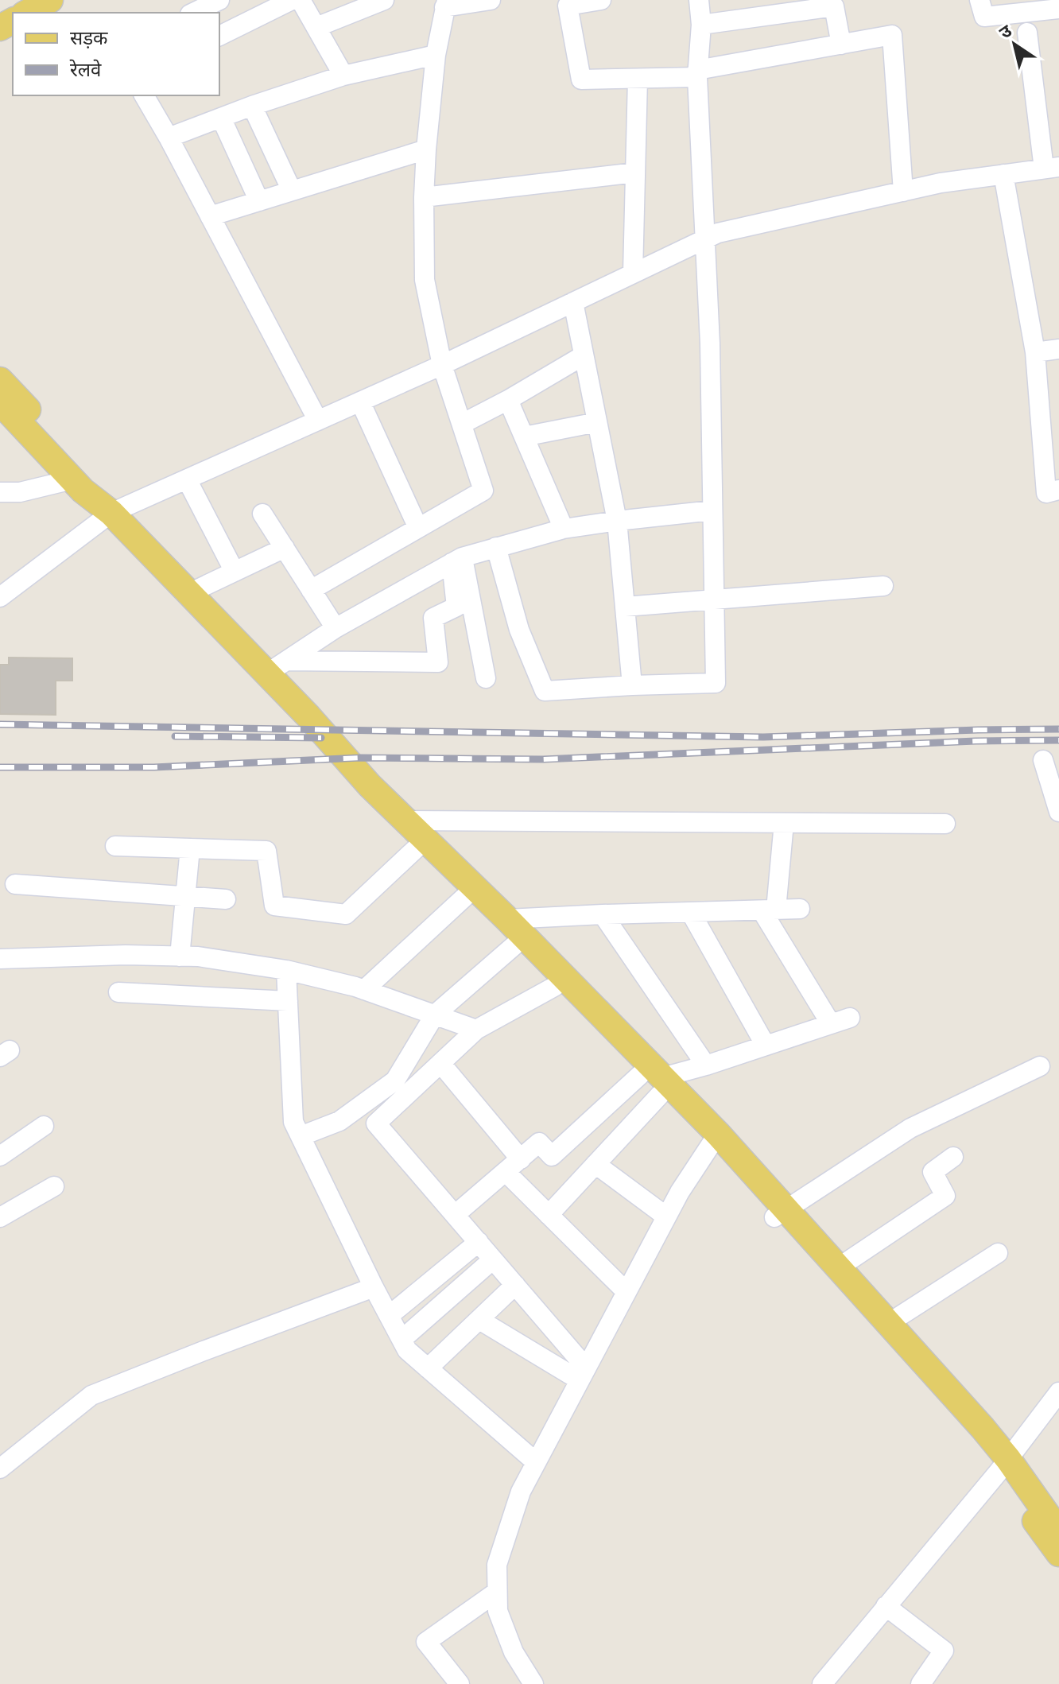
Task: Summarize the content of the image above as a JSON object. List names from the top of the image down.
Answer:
{
  "legend": ["सड़क", "रेलवे"],
  "north": "top left"
}
